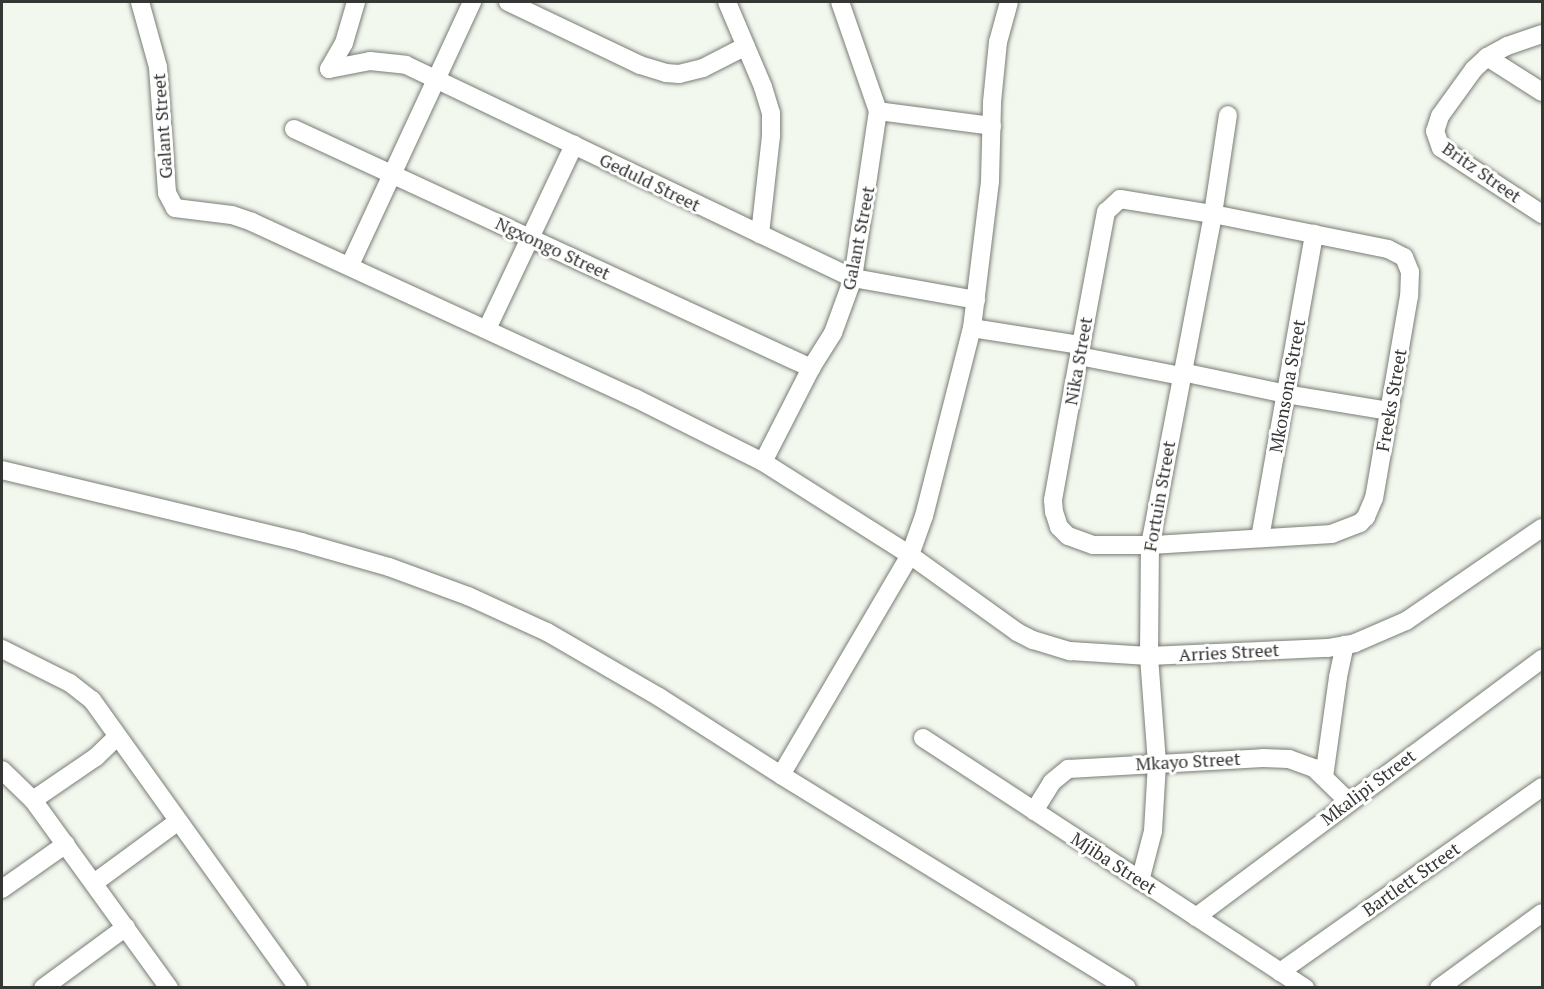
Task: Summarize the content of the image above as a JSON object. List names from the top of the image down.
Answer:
{
  "streets": {
    "street": [
      "Galant Street",
      "Britz Street",
      "Geduld Street",
      "Ngxongo Street",
      "Nika Street",
      "Mkonsona Street",
      "Freeks Street",
      "Fortuin Street",
      "Arries Street",
      "Mkayo Street",
      "Mkalipi Street",
      "Mjiba Street",
      "Bartlett Street"
    ]
  },
  "crossings": [
    ["Galant Street", "Geduld Street"],
    ["Galant Street", "Ngxongo Street"],
    ["Galant Street", "Arries Street"],
    ["Nika Street", "Freeks Street"],
    ["Nika Street", "Fortuin Street"],
    ["Mkonsona Street", "Freeks Street"],
    ["Freeks Street", "Fortuin Street"],
    ["Fortuin Street", "Arries Street"],
    ["Fortuin Street", "Mkayo Street"],
    ["Fortuin Street", "Mjiba Street"],
    ["Mkayo Street", "Mkalipi Street"],
    ["Mkayo Street", "Mjiba Street"],
    ["Mkalipi Street", "Mjiba Street"],
    ["Mjiba Street", "Bartlett Street"]
  ]
}
